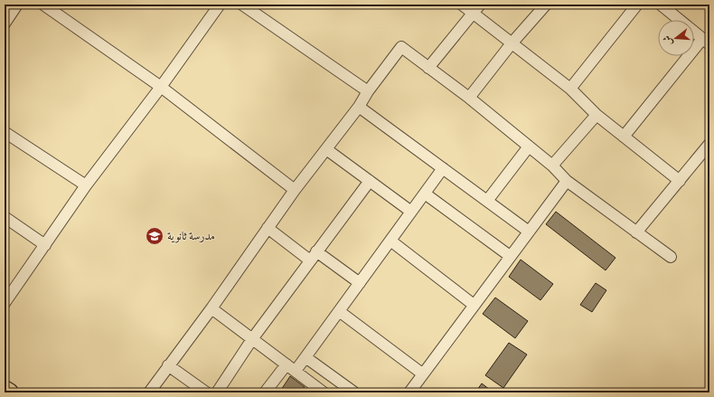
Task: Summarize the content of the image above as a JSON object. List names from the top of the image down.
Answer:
{
  "places": {
    "school or university": ["مدرسة ثانوية"]
  },
  "north": "left"
}
